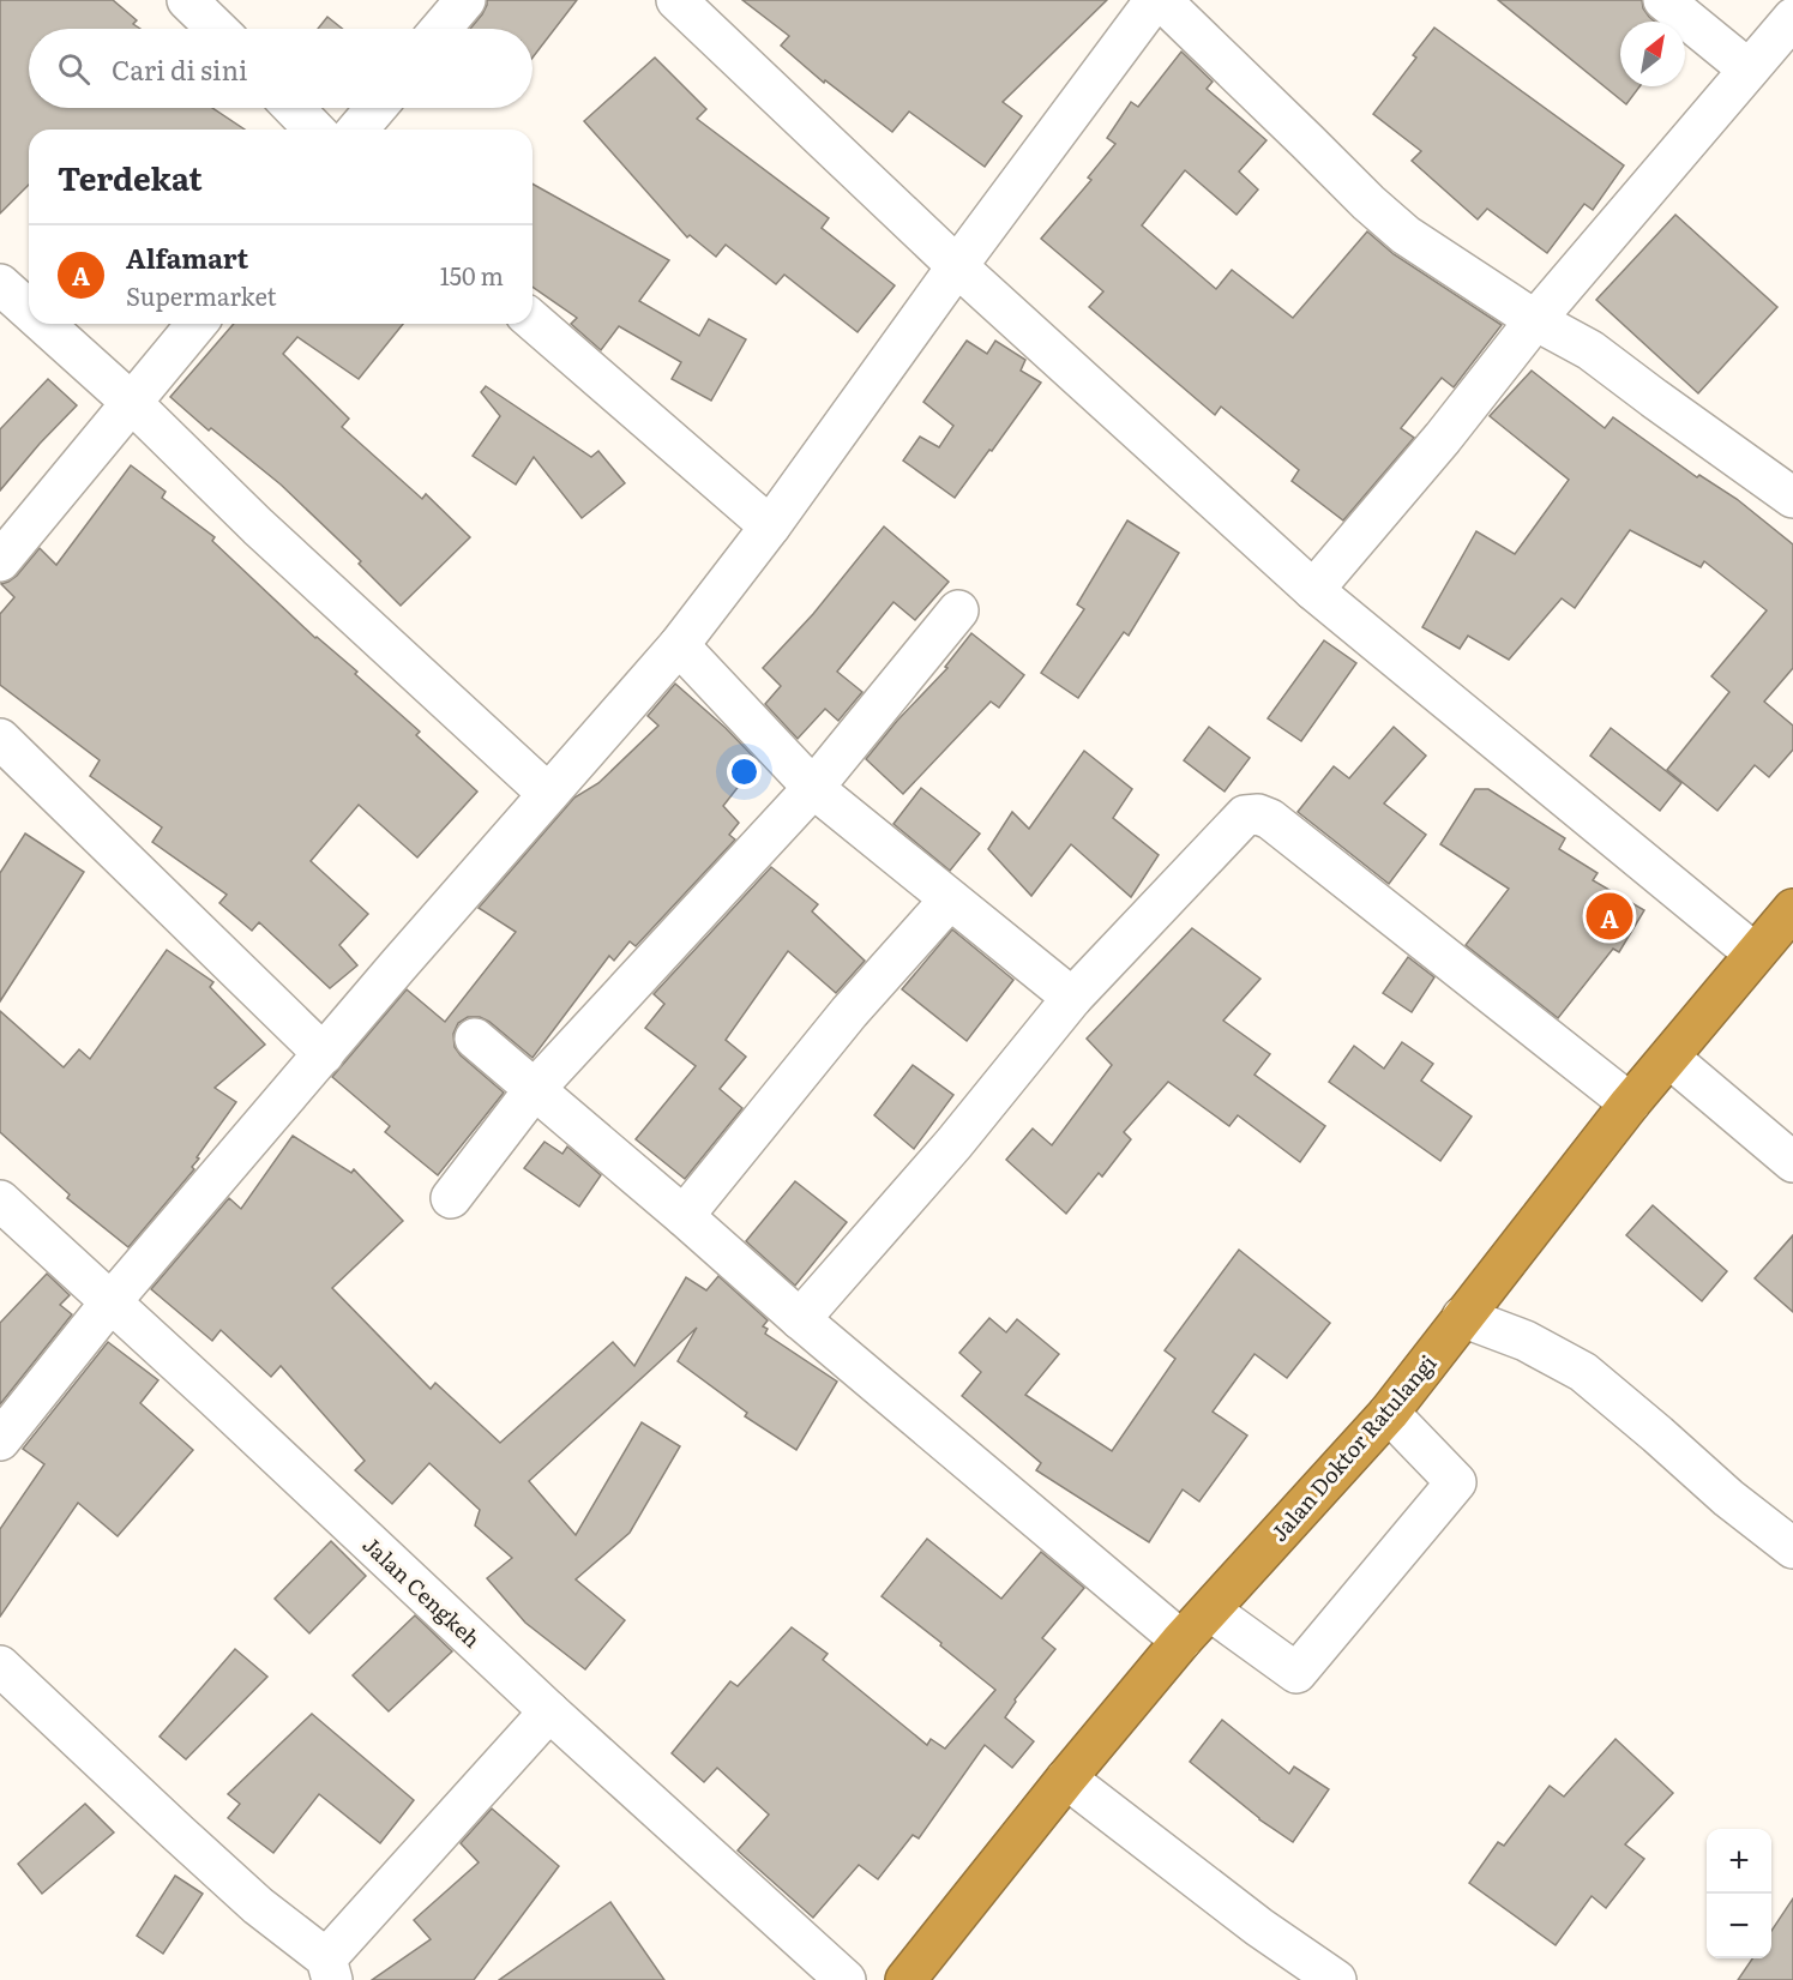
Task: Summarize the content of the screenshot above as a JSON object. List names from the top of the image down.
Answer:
{
  "streets": {
    "highway": ["Jalan Doktor Ratulangi"],
    "street": ["Jalan Cengkeh"]
  },
  "north": "top right",
  "page": {
    "search": "Cari di sini",
    "heading": "Terdekat",
    "list": [
      {
        "mark": "A",
        "name": "Alfamart",
        "note": "Supermarket",
        "value": "150 m"
      }
    ],
    "pins": "A",
    "map_buttons": ["+", "−"]
  }
}
